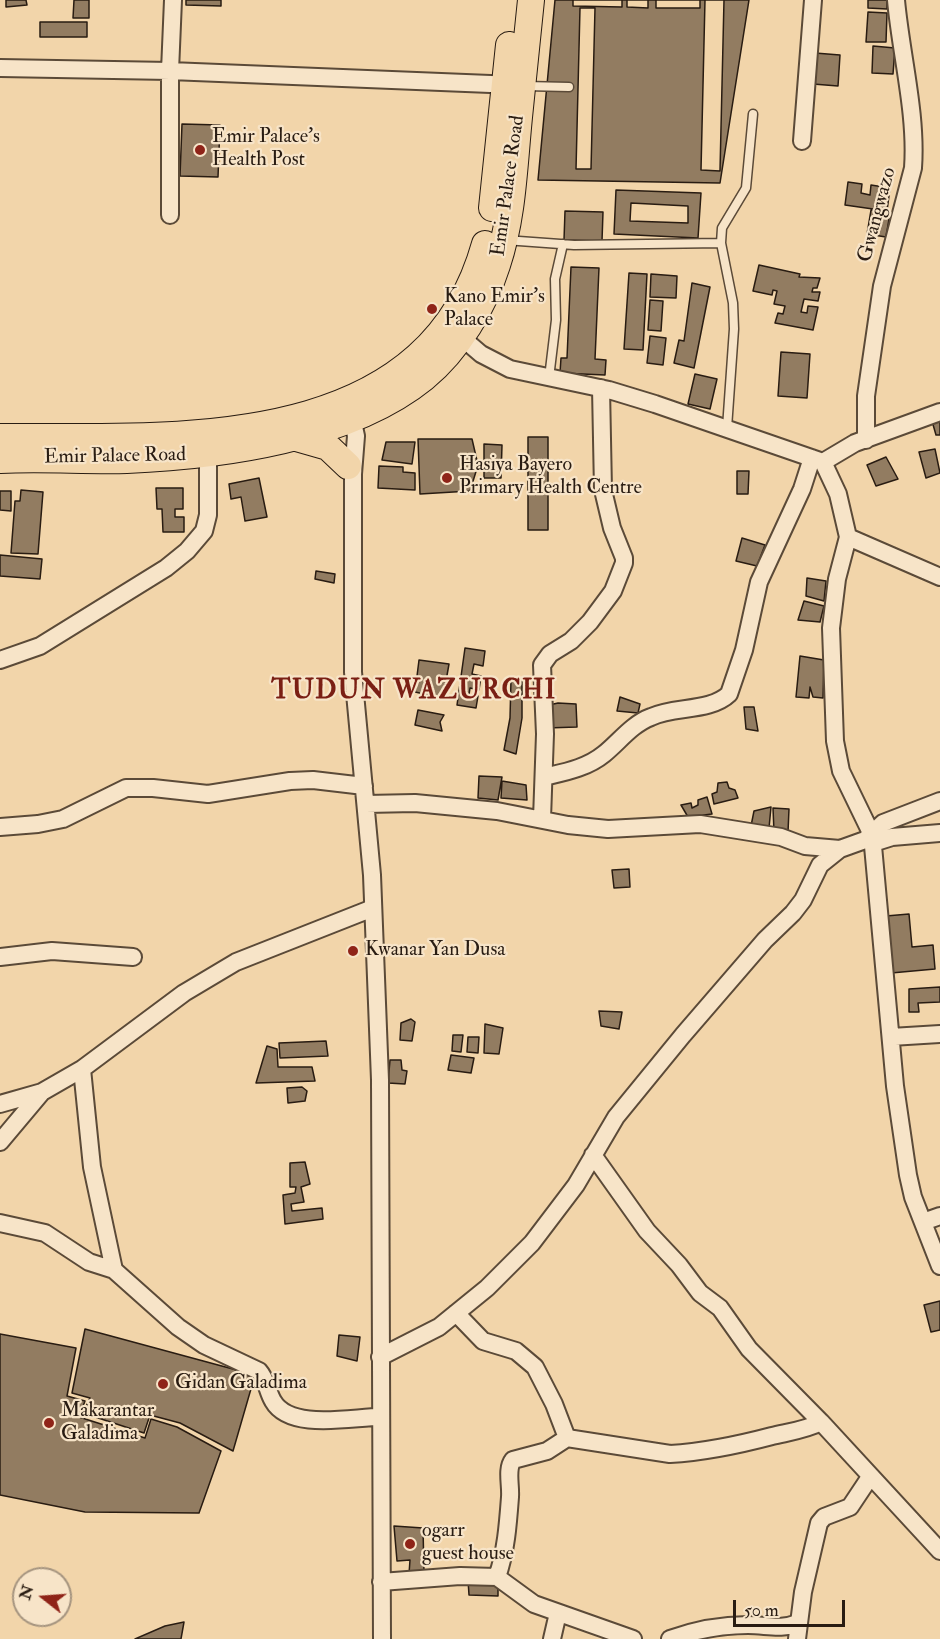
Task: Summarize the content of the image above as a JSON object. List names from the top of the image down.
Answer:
{
  "streets": {
    "main road": ["Emir Palace Road"],
    "street": ["Gwangwazo"]
  },
  "districts": ["TUDUN WAZURCHI"],
  "places": [
    "Emir Palace's Health Post",
    "Kano Emir's Palace",
    "Hasiya Bayero Primary Health Centre",
    "Kwanar Yan Dusa",
    "Gidan Galadima",
    "Makarantar Galadima",
    "ogarr guest house"
  ],
  "scale_bar": "50 m",
  "north": "left"
}
